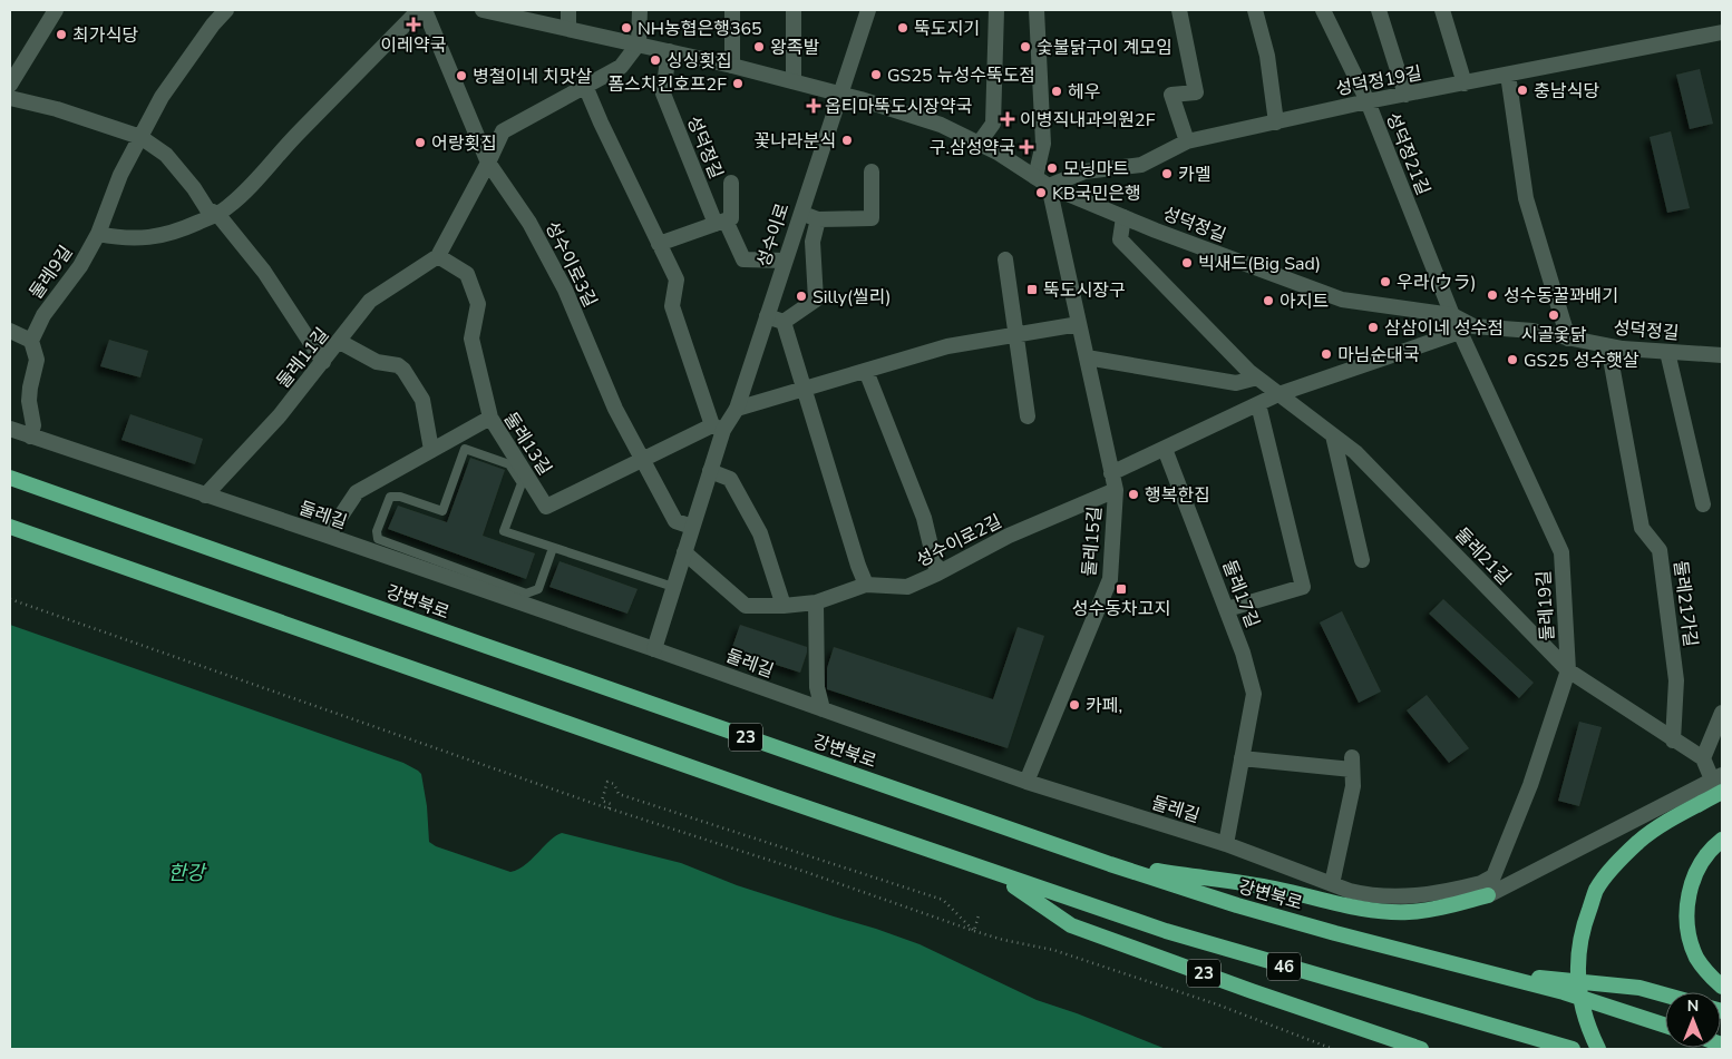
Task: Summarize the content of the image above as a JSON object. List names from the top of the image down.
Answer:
{
  "streets": {
    "highway": ["강변북로", "23", "46"],
    "street": [
      "성덕정19길",
      "성덕정길",
      "성덕정21길",
      "성수이로",
      "성수이로3길",
      "둘레9길",
      "둘레11길",
      "둘레13길",
      "둘레길",
      "성수이로2길",
      "둘레15길",
      "둘레21길",
      "둘레17길",
      "둘레21가길",
      "둘레19길"
    ]
  },
  "crossings": [
    ["성덕정19길", "성덕정길"],
    ["성덕정19길", "성덕정21길"],
    ["성덕정19길", "둘레15길"],
    ["성덕정길", "성덕정21길"],
    ["성덕정길", "성수이로"],
    ["성덕정길", "둘레11길"],
    ["성덕정길", "둘레15길"],
    ["성덕정길", "둘레21길"],
    ["성덕정길", "둘레21가길"],
    ["성덕정길", "둘레19길"],
    ["성덕정21길", "둘레19길"],
    ["성수이로", "성수이로3길"],
    ["성수이로", "둘레13길"],
    ["성수이로", "둘레길"],
    ["성수이로", "성수이로2길"],
    ["성수이로3길", "둘레11길"],
    ["성수이로3길", "둘레13길"],
    ["둘레11길", "둘레길"],
    ["둘레13길", "둘레길"],
    ["둘레길", "둘레15길"],
    ["둘레길", "둘레17길"],
    ["둘레길", "둘레19길"],
    ["성수이로2길", "둘레15길"],
    ["둘레21길", "둘레21가길"],
    ["둘레21길", "둘레19길"],
    ["강변북로", "23"],
    ["23", "46"]
  ],
  "water": ["한강"],
  "places": {
    "health": [
      "이레약국",
      "옵티마뚝도시장약국",
      "이병직내과의원2F",
      "구.삼성약국"
    ],
    "other": [
      "NH농협은행365",
      "뚝도지기",
      "최가식당",
      "왕족발",
      "숯불닭구이 계모임",
      "싱싱횟집",
      "GS25 뉴성수뚝도점",
      "병철이네 치맛살",
      "폼스치킨호프2F",
      "충남식당",
      "헤우",
      "꽃나라분식",
      "어랑횟집",
      "모닝마트",
      "카멜",
      "KB국민은행",
      "빅새드(Big Sad)",
      "우라(ウラ)",
      "성수동꿀꽈배기",
      "Silly(씰리)",
      "아지트",
      "시골옻닭",
      "삼삼이네 성수점",
      "마님순대국",
      "GS25 성수햇살",
      "행복한집",
      "카페,"
    ],
    "transit": ["뚝도시장구", "성수동차고지"]
  },
  "north": "top"
}
